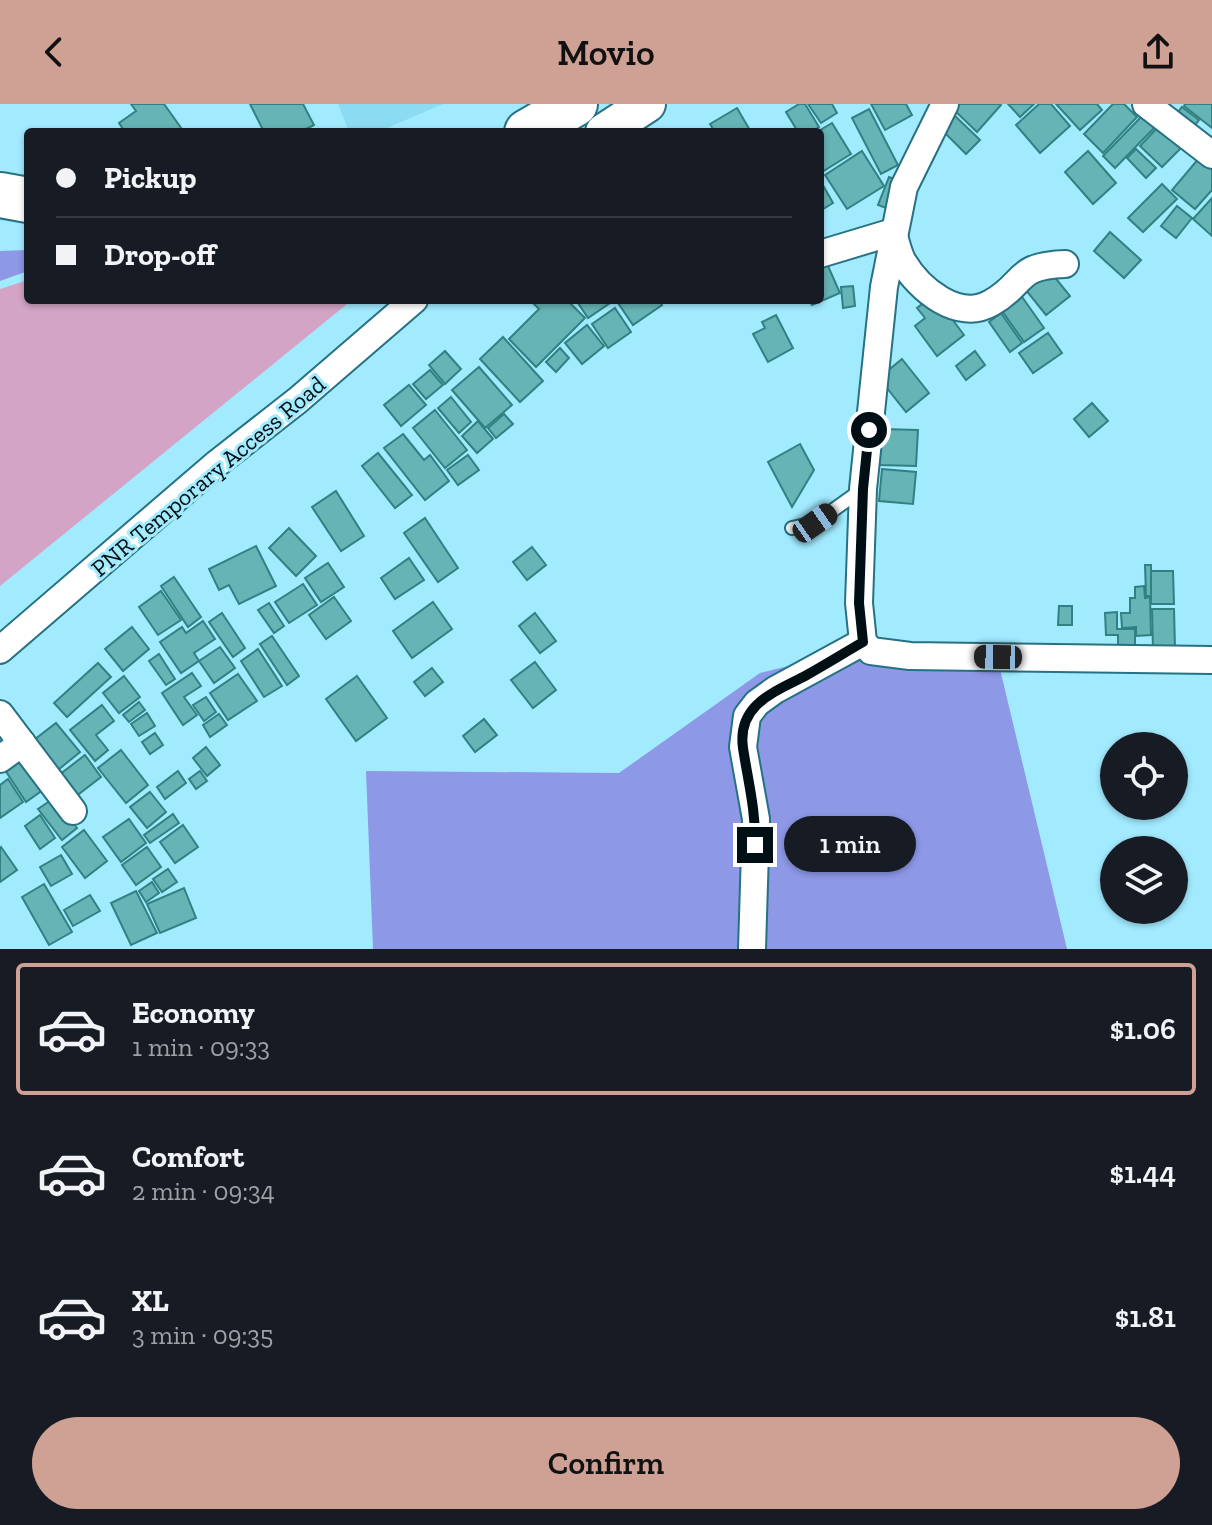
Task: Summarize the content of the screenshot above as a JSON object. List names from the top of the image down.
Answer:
{
  "streets": {
    "street": ["PNR Temporary Access Road"]
  },
  "page": {
    "header": "Movio",
    "banner": ["Pickup", "Drop-off"],
    "bubble": "1 min",
    "list": [
      {
        "name": "Economy",
        "note": "1 min · 09:33",
        "value": "$1.06"
      },
      {
        "name": "Comfort",
        "note": "2 min · 09:34",
        "value": "$1.44"
      },
      {
        "name": "XL",
        "note": "3 min · 09:35",
        "value": "$1.81"
      }
    ],
    "buttons": "Confirm"
  }
}
